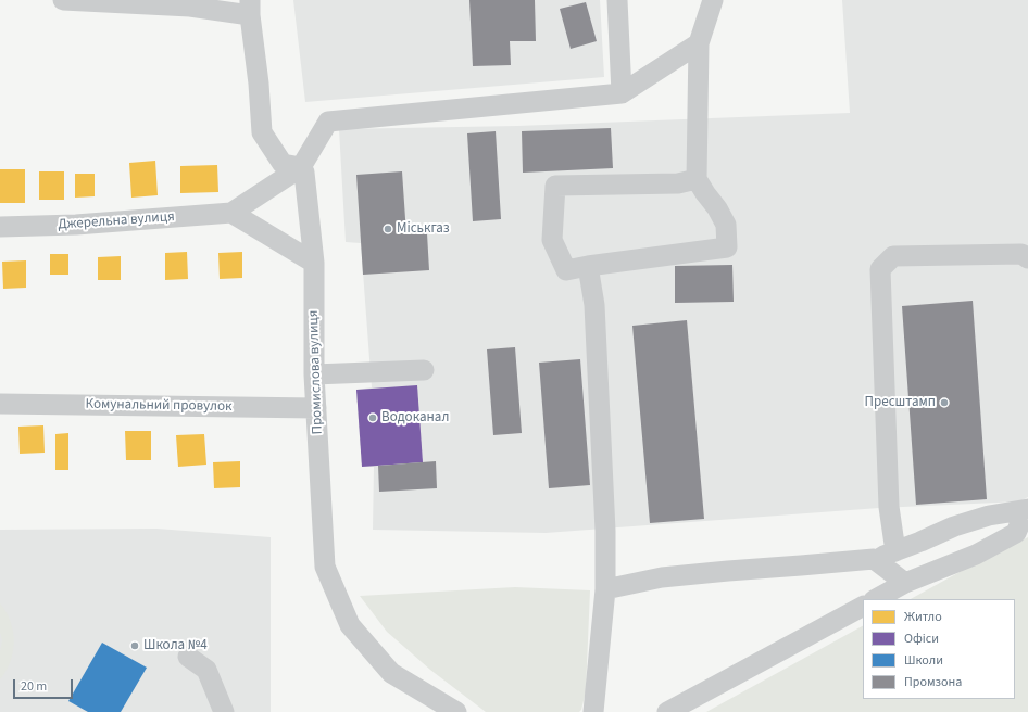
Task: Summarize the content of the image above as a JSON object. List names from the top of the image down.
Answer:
{
  "streets": {
    "street": ["Джерельна вулиця", "Промислова вулиця", "Комунальний провулок"]
  },
  "crossings": [
    ["Промислова вулиця", "Комунальний провулок"]
  ],
  "places": [
    "Міськгаз",
    "Пресштамп",
    "Водоканал",
    "Школа №4"
  ],
  "legend": [
    "Житло",
    "Офіси",
    "Школи",
    "Промзона"
  ],
  "scale_bar": "20 m"
}
